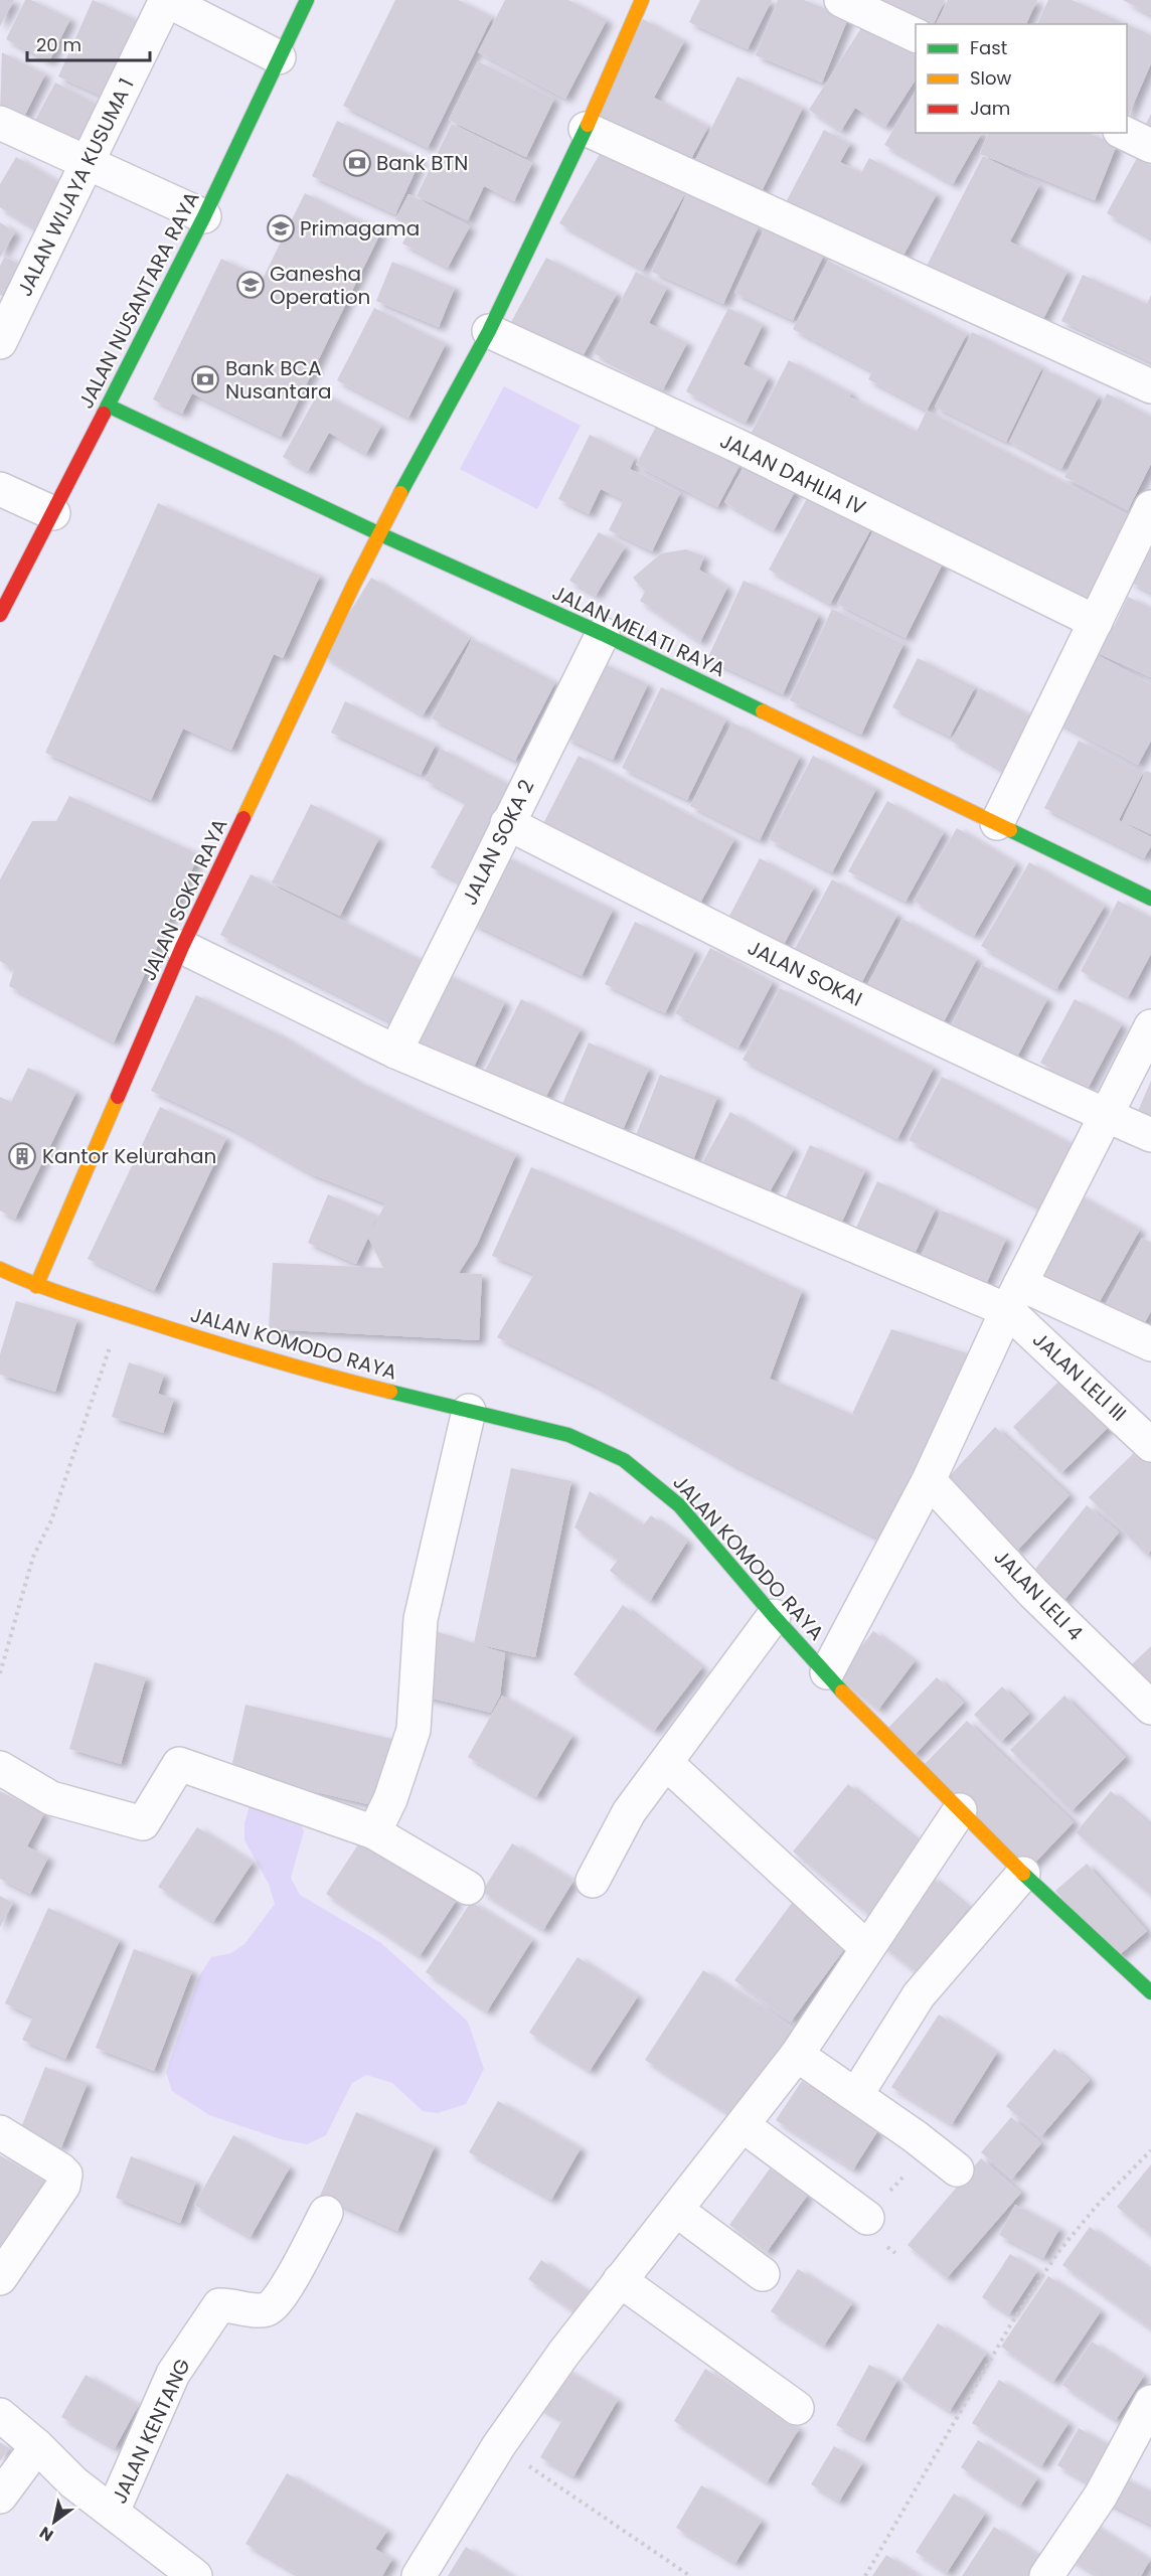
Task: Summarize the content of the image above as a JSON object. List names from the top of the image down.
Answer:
{
  "streets": {
    "main road": [
      "JALAN NUSANTARA RAYA",
      "JALAN MELATI RAYA",
      "JALAN SOKA RAYA",
      "JALAN KOMODO RAYA"
    ],
    "street": [
      "JALAN WIJAYA KUSUMA 1",
      "JALAN DAHLIA IV",
      "JALAN SOKA 2",
      "JALAN SOKAI",
      "JALAN LELI III",
      "JALAN LELI 4",
      "JALAN KENTANG"
    ]
  },
  "crossings": [
    ["JALAN NUSANTARA RAYA", "JALAN MELATI RAYA"],
    ["JALAN DAHLIA IV", "JALAN SOKA RAYA"],
    ["JALAN MELATI RAYA", "JALAN SOKA 2"],
    ["JALAN MELATI RAYA", "JALAN SOKA RAYA"],
    ["JALAN SOKA 2", "JALAN SOKAI"],
    ["JALAN SOKA RAYA", "JALAN KOMODO RAYA"]
  ],
  "places": {
    "bank": ["Bank BTN", "Bank BCA Nusantara"],
    "school or university": ["Primagama", "Ganesha Operation"],
    "building": ["Kantor Kelurahan"]
  },
  "legend": ["Fast", "Slow", "Jam"],
  "scale_bar": "20 m",
  "north": "bottom left"
}
